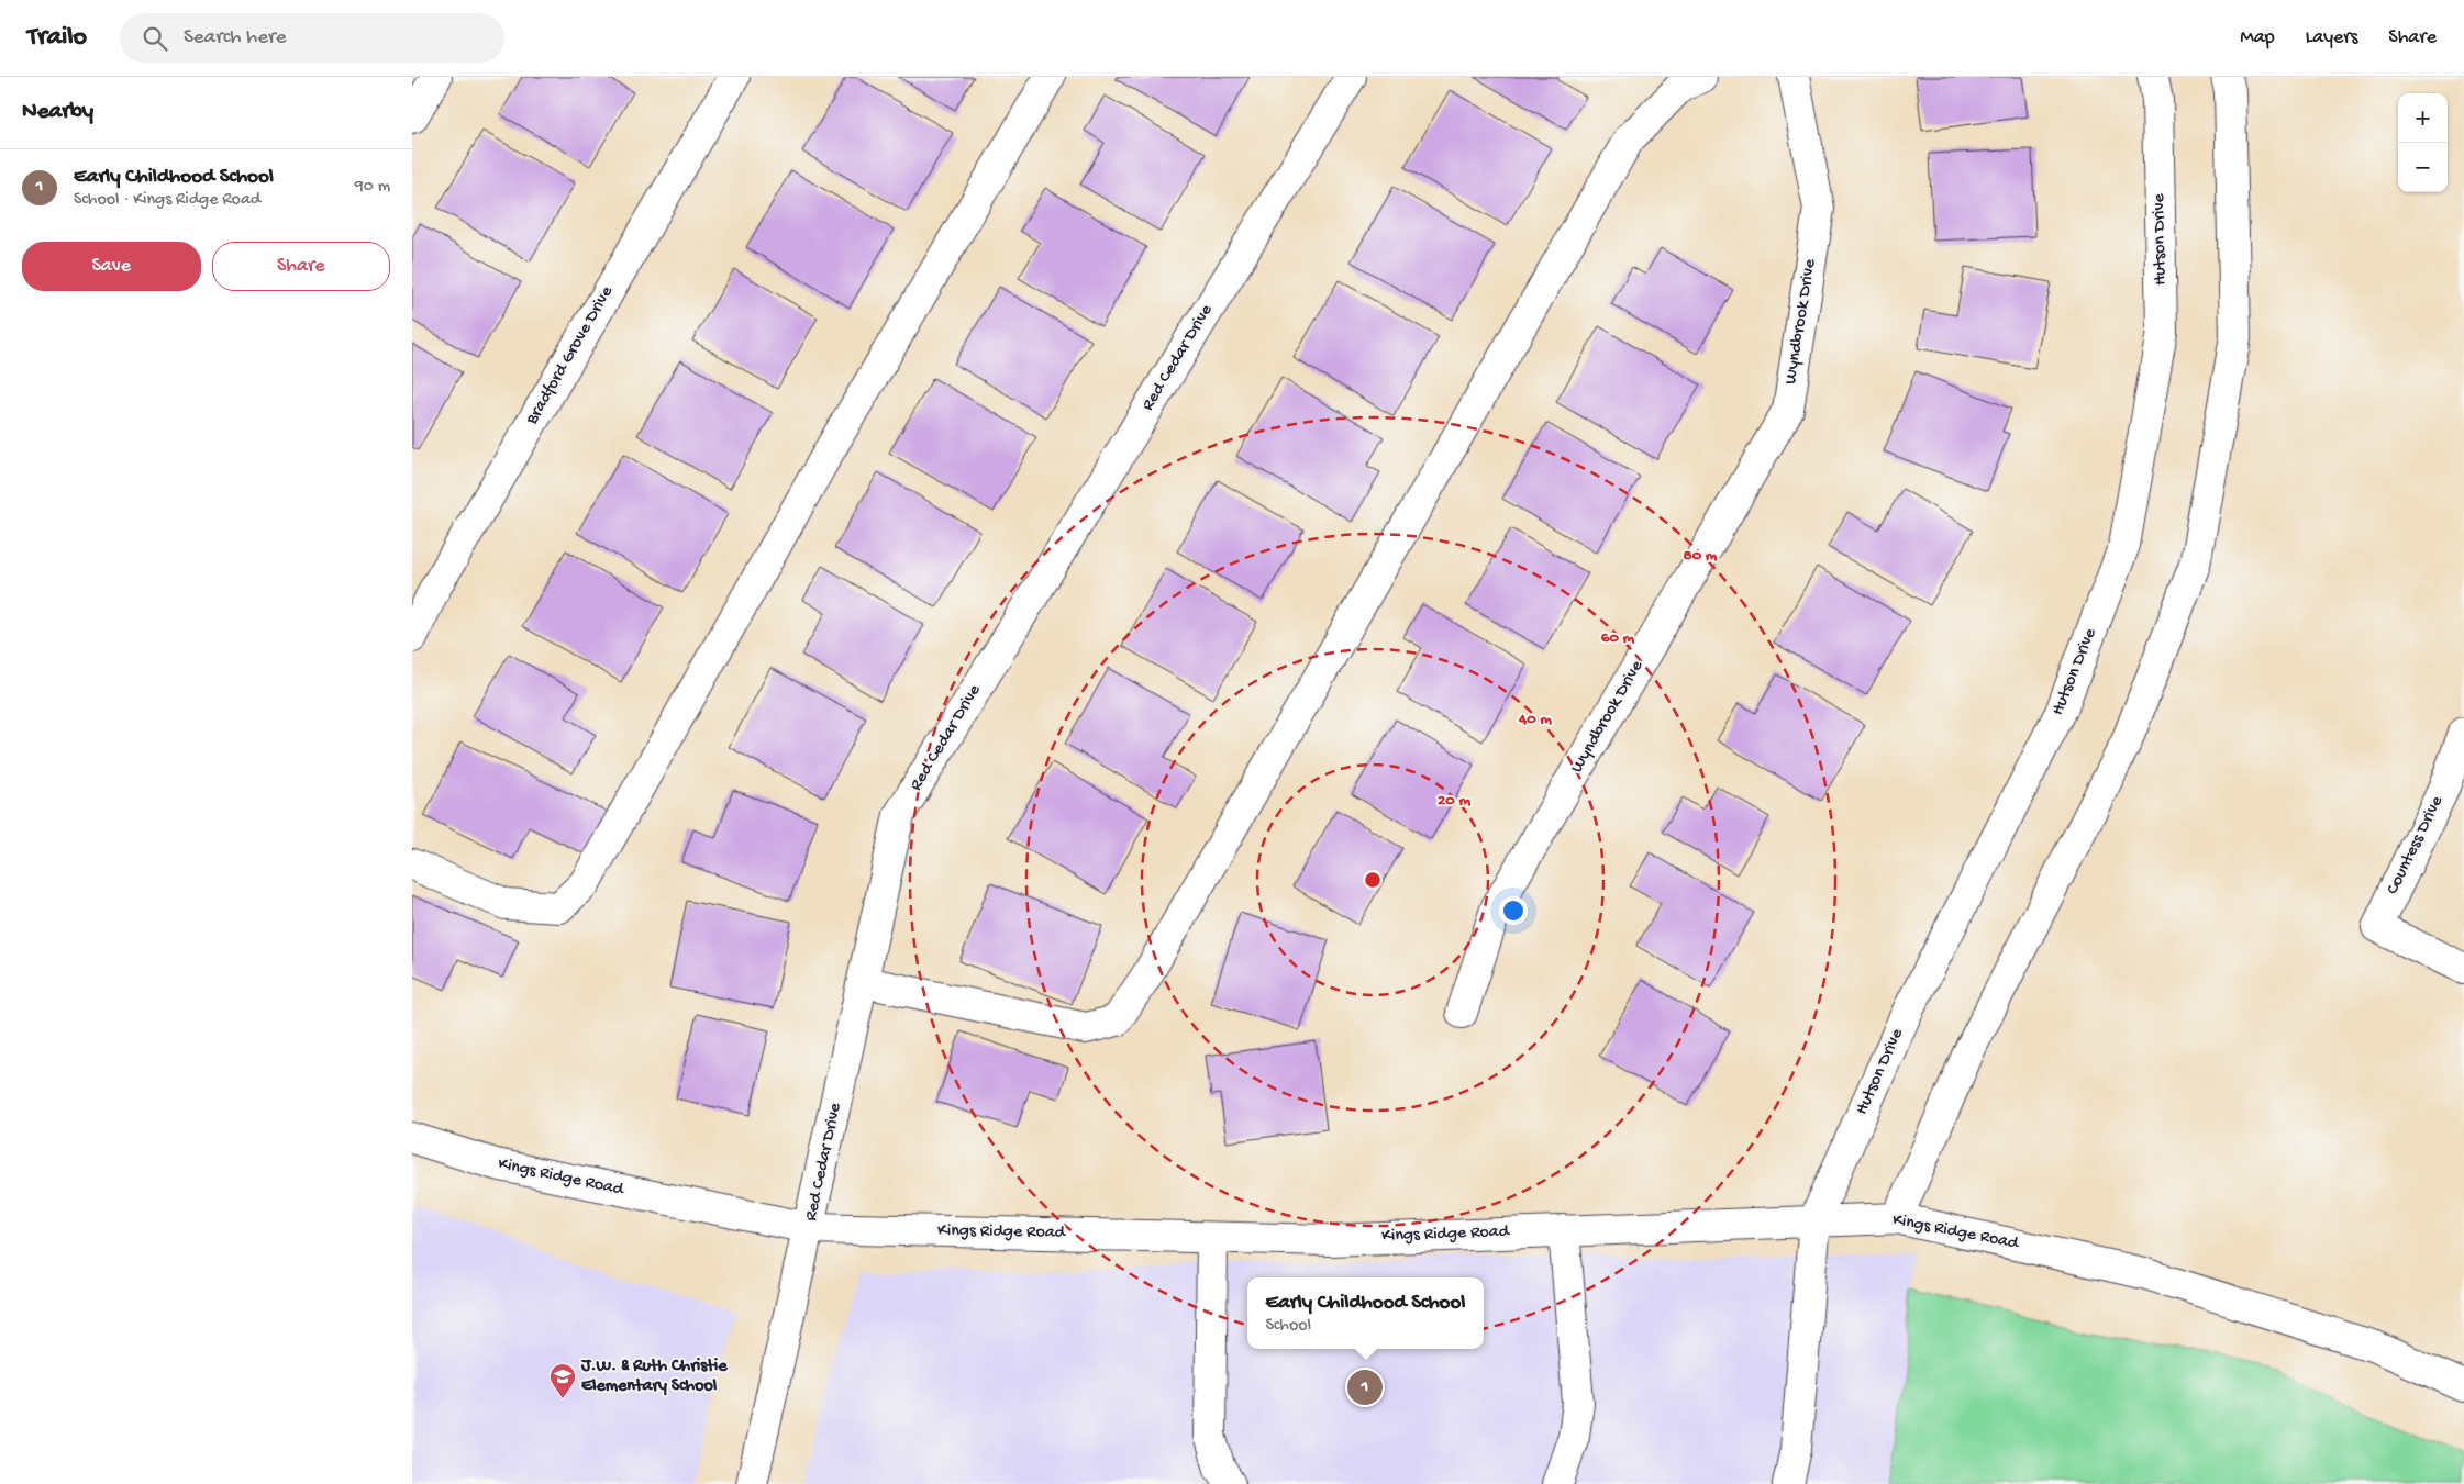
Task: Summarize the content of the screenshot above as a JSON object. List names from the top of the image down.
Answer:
{
  "streets": {
    "street": [
      "Hutson Drive",
      "Wyndbrook Drive",
      "Bradford Grove Drive",
      "Red Cedar Drive",
      "Countess Drive",
      "Kings Ridge Road"
    ]
  },
  "crossings": [
    ["Hutson Drive", "Kings Ridge Road"],
    ["Red Cedar Drive", "Kings Ridge Road"]
  ],
  "places": {
    "school or university": ["J.W. & Ruth Christie Elementary School"]
  },
  "page": {
    "header": "Trailo",
    "search": "Search here",
    "nav": ["Map", "Layers", "Share"],
    "heading": "Nearby",
    "map_buttons": ["+", "−"],
    "list": [
      {
        "mark": "1",
        "name": "Early Childhood School",
        "note": "School · Kings Ridge Road",
        "value": "90 m"
      }
    ],
    "buttons": ["Save", "Share"],
    "popup": ["Early Childhood School", "School"],
    "pins": "1"
  },
  "rings": [
    "80 m",
    "60 m",
    "40 m",
    "20 m"
  ]
}
